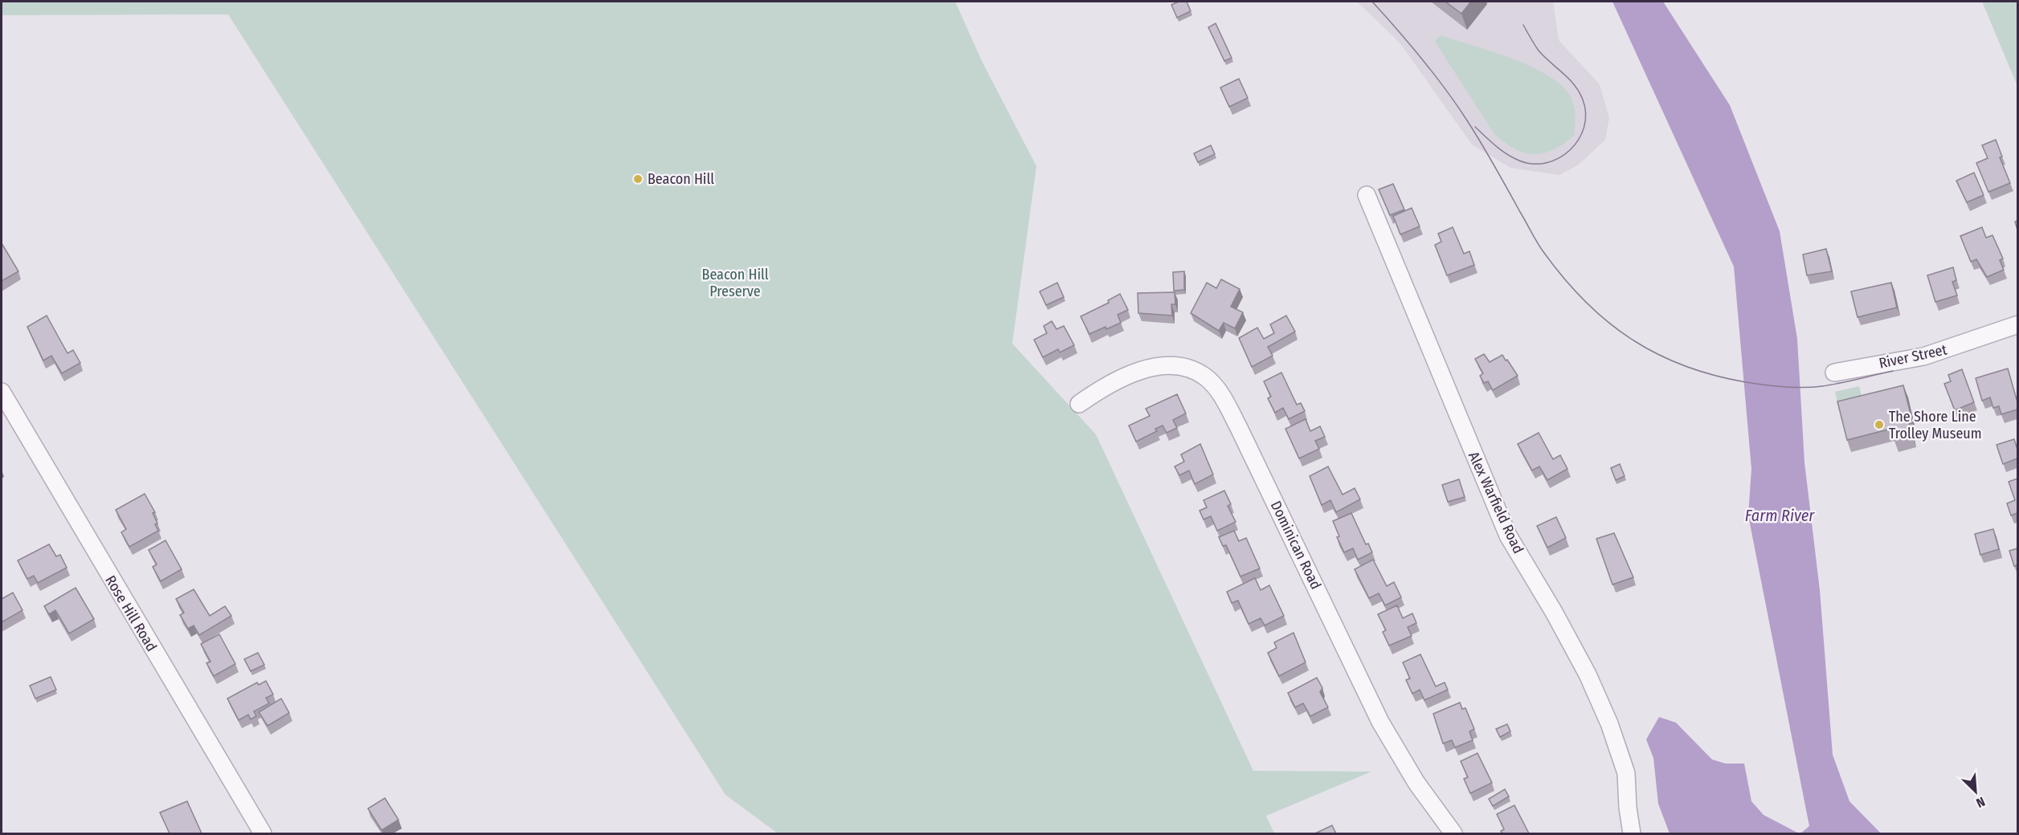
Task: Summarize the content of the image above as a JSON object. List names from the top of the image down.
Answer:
{
  "streets": {
    "street": [
      "River Street",
      "Alex Warfield Road",
      "Dominican Road",
      "Rose Hill Road"
    ]
  },
  "water": ["Farm River"],
  "parks": ["Beacon Hill Preserve"],
  "places": ["Beacon Hill", "The Shore Line Trolley Museum"],
  "north": "bottom right"
}
